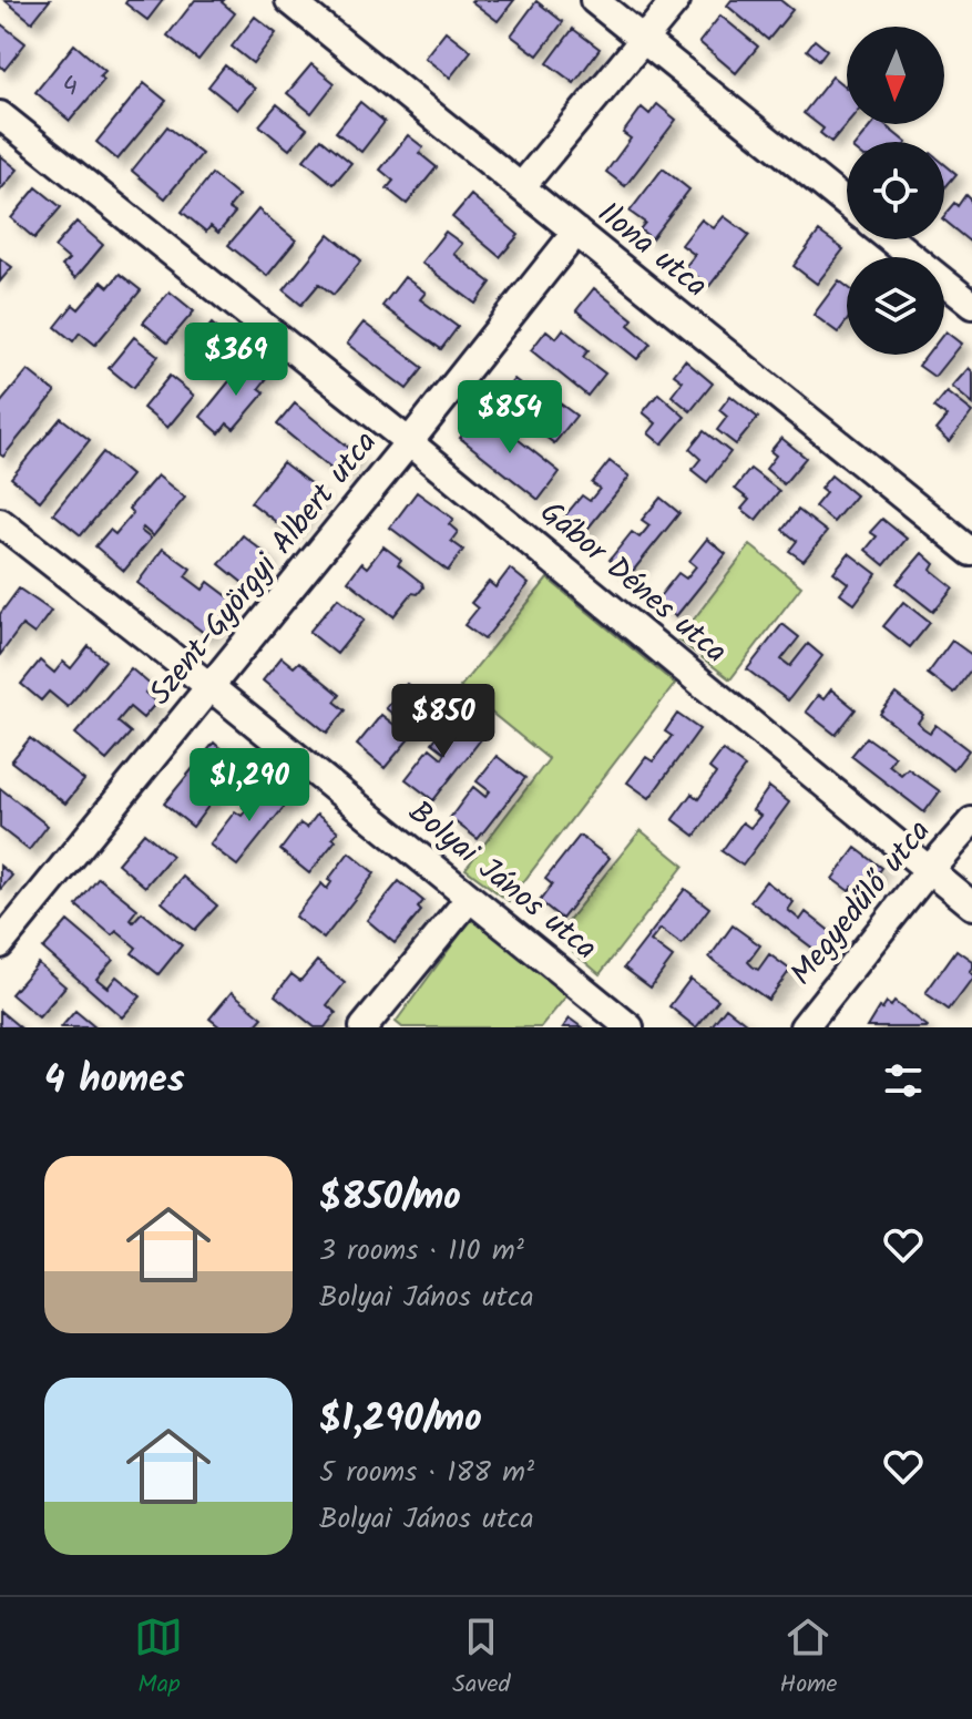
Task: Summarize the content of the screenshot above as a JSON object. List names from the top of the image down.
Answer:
{
  "streets": {
    "street": [
      "Ilona utca",
      "Szent-Györgyi Albert utca",
      "Gábor Dénes utca",
      "Bolyai János utca",
      "Megyedűlő utca"
    ]
  },
  "crossings": [
    ["Ilona utca", "Szent-Györgyi Albert utca"],
    ["Szent-Györgyi Albert utca", "Gábor Dénes utca"],
    ["Szent-Györgyi Albert utca", "Bolyai János utca"],
    ["Gábor Dénes utca", "Megyedűlő utca"]
  ],
  "house_numbers": ["4"],
  "north": "bottom",
  "page": {
    "price": [
      "$369",
      "$854",
      "$850",
      "$1,290"
    ],
    "heading": "4 homes",
    "list": [
      {
        "name": "$850/mo",
        "note": "3 rooms · 110 m² · Bolyai János utca"
      },
      {
        "name": "$1,290/mo",
        "note": "5 rooms · 188 m² · Bolyai János utca"
      }
    ],
    "tabs": ["Map", "Saved", "Home"]
  }
}
